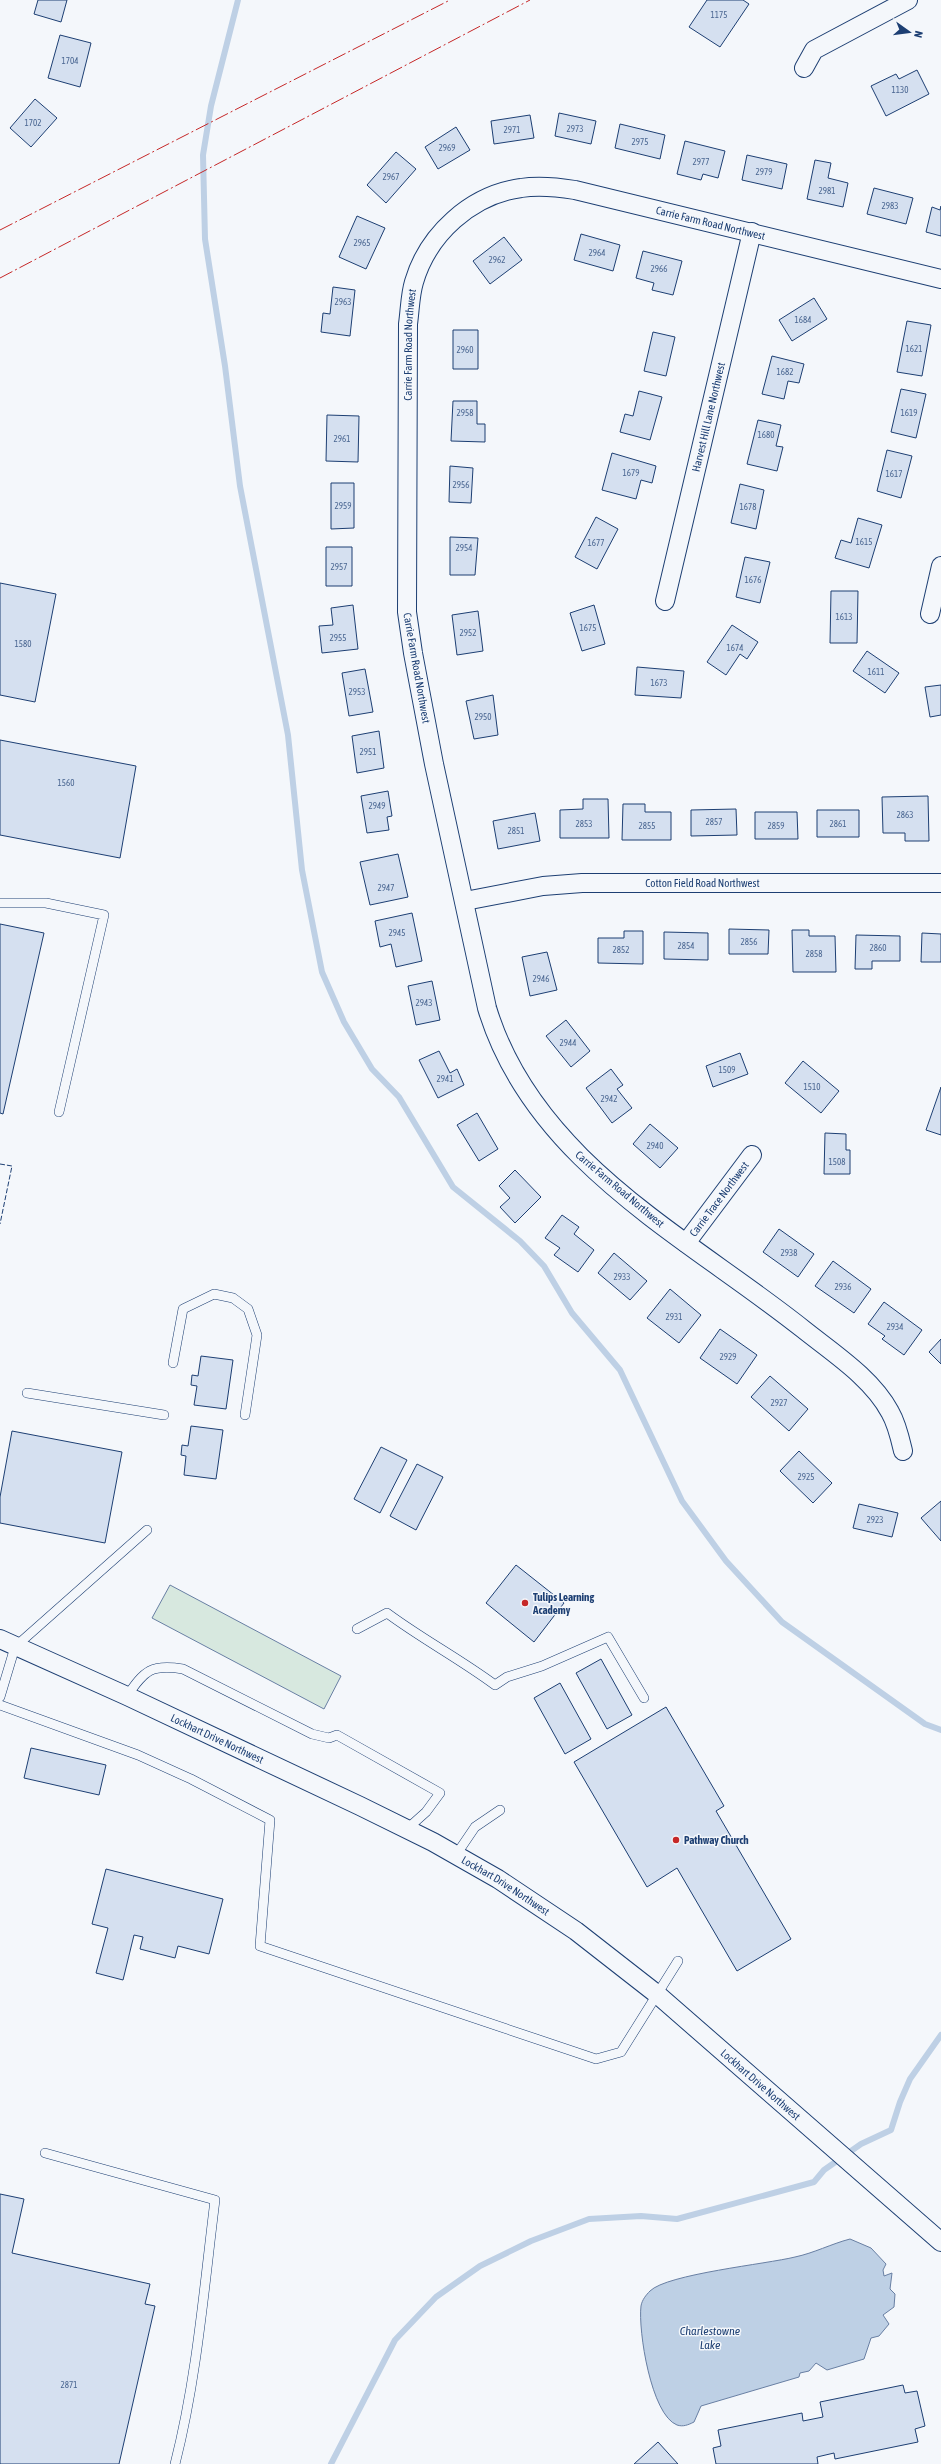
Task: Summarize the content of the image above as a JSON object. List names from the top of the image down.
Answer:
{
  "streets": {
    "street": [
      "Carrie Farm Road Northwest",
      "Harvest Hill Lane Northwest",
      "Cotton Field Road Northwest",
      "Carrie Trace Northwest",
      "Lockhart Drive Northwest"
    ]
  },
  "crossings": [
    ["Carrie Farm Road Northwest", "Harvest Hill Lane Northwest"],
    ["Carrie Farm Road Northwest", "Cotton Field Road Northwest"],
    ["Carrie Farm Road Northwest", "Carrie Trace Northwest"]
  ],
  "water": ["Charlestowne Lake"],
  "places": ["Tulips Learning Academy", "Pathway Church"],
  "house_numbers": [
    "1175",
    "1704",
    "1130",
    "1702",
    "2973",
    "2971",
    "2975",
    "2969",
    "2977",
    "2979",
    "2967",
    "2981",
    "2983",
    "2965",
    "2964",
    "2962",
    "2966",
    "2963",
    "1684",
    "1621",
    "2960",
    "1682",
    "2958",
    "1619",
    "1680",
    "2961",
    "1679",
    "1617",
    "2956",
    "2959",
    "1678",
    "1615",
    "1677",
    "2954",
    "2957",
    "1676",
    "1613",
    "1675",
    "2952",
    "2955",
    "1580",
    "1674",
    "1611",
    "1673",
    "2953",
    "2950",
    "2951",
    "1560",
    "2949",
    "2863",
    "2857",
    "2853",
    "2861",
    "2855",
    "2859",
    "2851",
    "2947",
    "2945",
    "2856",
    "2854",
    "2860",
    "2852",
    "2858",
    "2946",
    "2943",
    "2944",
    "1509",
    "2941",
    "1510",
    "2942",
    "2940",
    "1508",
    "2938",
    "2933",
    "2936",
    "2931",
    "2934",
    "2929",
    "2927",
    "2925",
    "2923",
    "2871"
  ],
  "north": "right"
}
